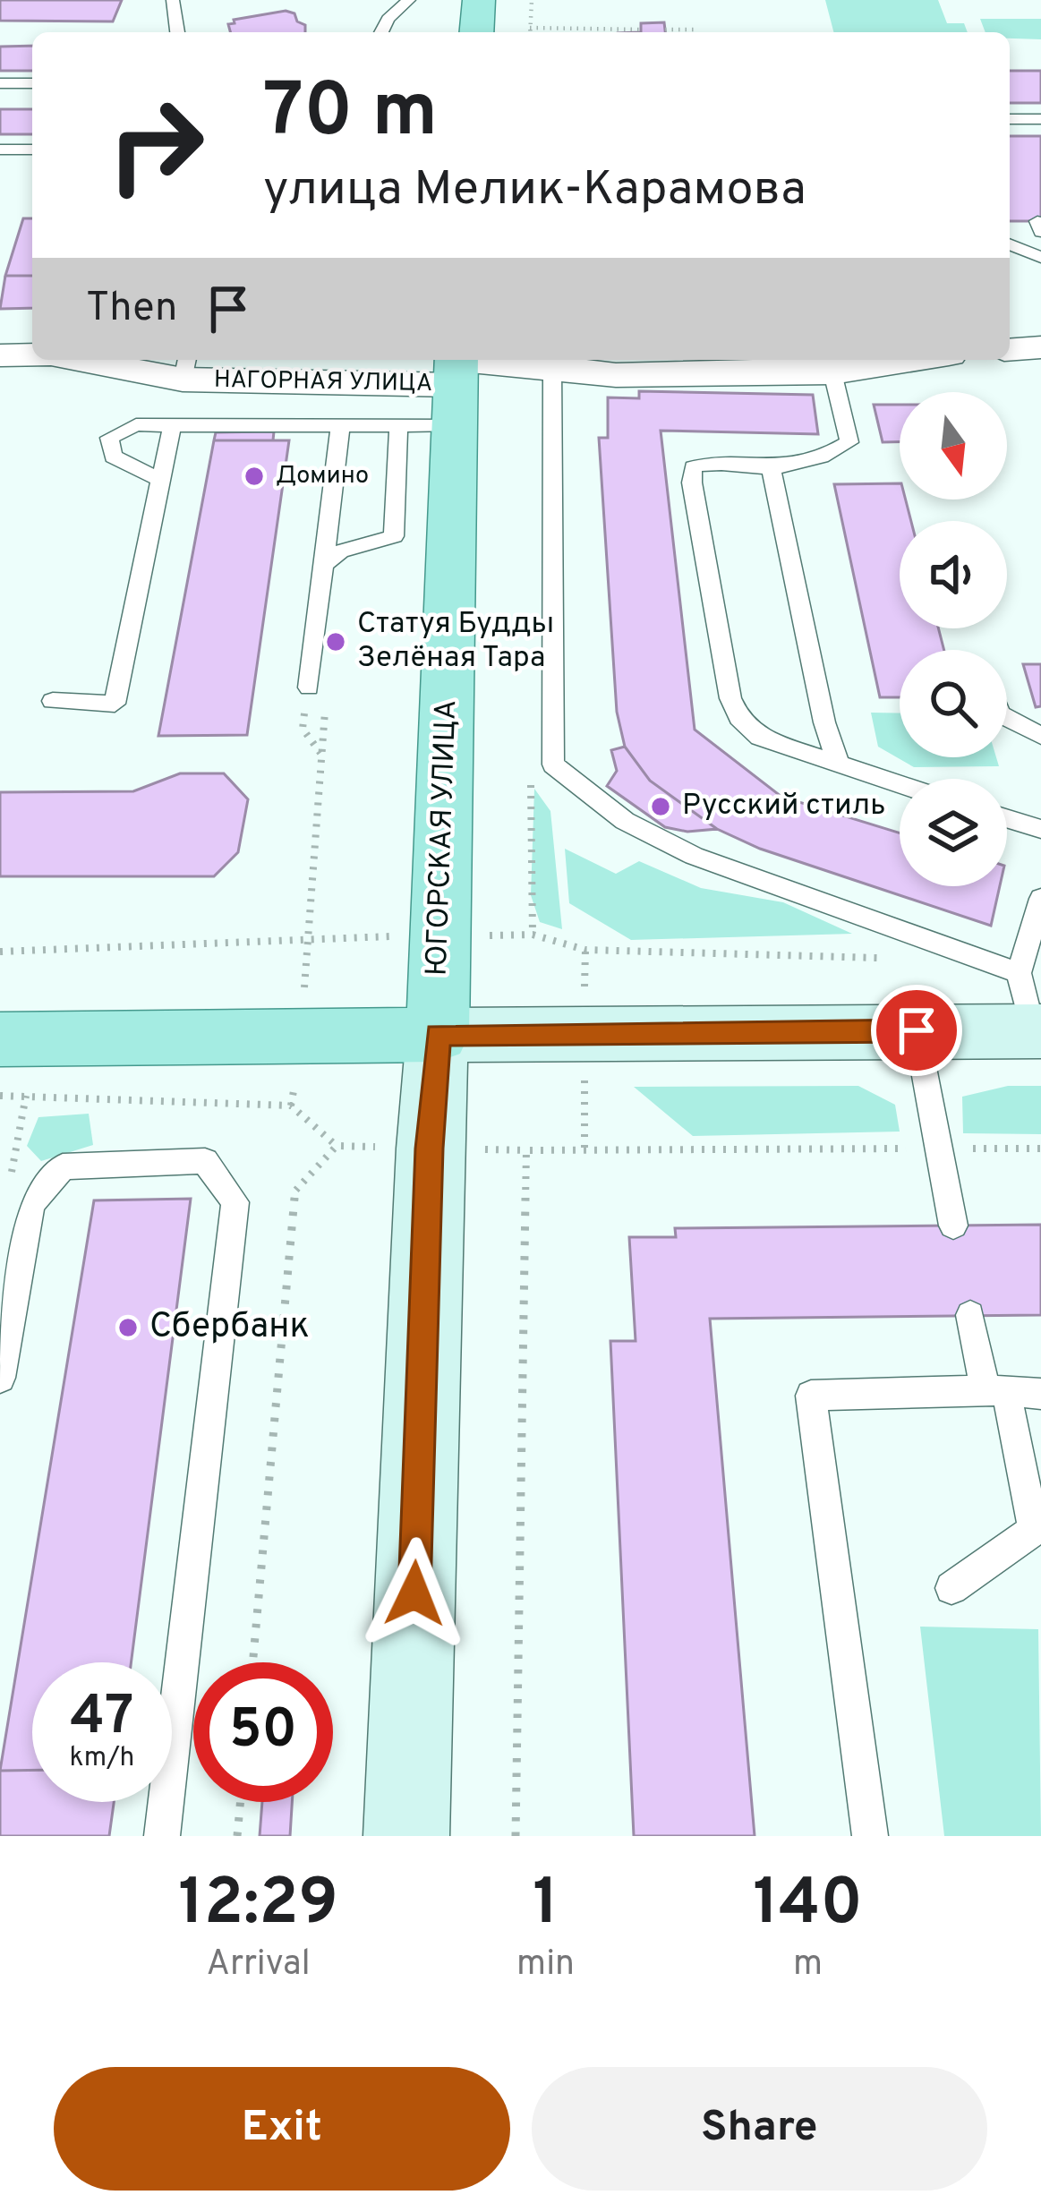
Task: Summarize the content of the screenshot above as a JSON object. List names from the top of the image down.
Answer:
{
  "streets": {
    "main road": ["ЮГОРСКАЯ УЛИЦА"],
    "street": ["НАГОРНАЯ УЛИЦА"]
  },
  "crossings": [
    ["НАГОРНАЯ УЛИЦА", "ЮГОРСКАЯ УЛИЦА"]
  ],
  "places": [
    "Домино",
    "Статуя Будды Зелёная Тара",
    "Русский стиль",
    "Сбербанк"
  ],
  "north": "bottom",
  "page": {
    "turn": ["70 m", "улица Мелик-Карамова"],
    "then": "Then",
    "speed": "47 km/h",
    "limit": "50",
    "eta": [
      "12:29",
      "Arrival",
      "1",
      "min",
      "140",
      "m"
    ],
    "buttons": ["Exit", "Share"]
  }
}
